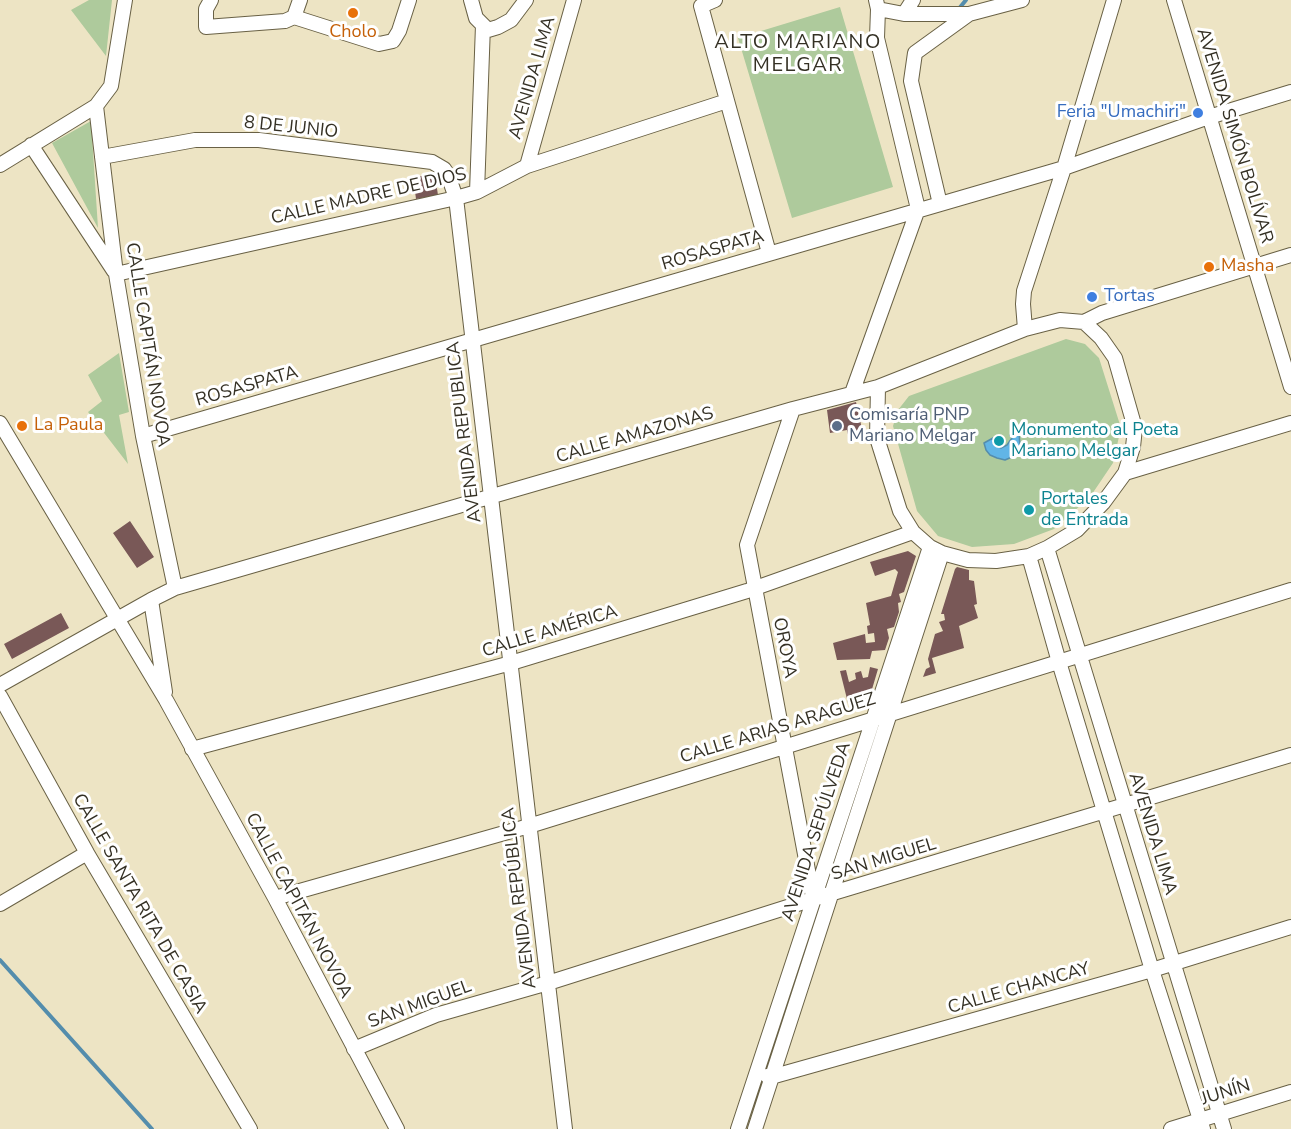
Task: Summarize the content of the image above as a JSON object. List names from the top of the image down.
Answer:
{
  "streets": {
    "street": [
      "AVENIDA LIMA",
      "8 DE JUNIO",
      "AVENIDA SIMÓN BOLÍVAR",
      "CALLE MADRE DE DIOS",
      "ROSASPATA",
      "CALLE CAPITÁN NOVOA",
      "AVENIDA REPUBLICA",
      "CALLE AMAZONAS",
      "CALLE AMÉRICA",
      "OROYA",
      "CALLE ARIAS ARAGUEZ",
      "AVENIDA SEPÚLVEDA",
      "SAN MIGUEL",
      "AVENIDA REPÚBLICA",
      "CALLE SANTA RITA DE CASIA",
      "CALLE CHANCAY",
      "JUNÍN"
    ]
  },
  "crossings": [
    ["AVENIDA LIMA", "CALLE MADRE DE DIOS"],
    ["AVENIDA LIMA", "CALLE ARIAS ARAGUEZ"],
    ["AVENIDA LIMA", "SAN MIGUEL"],
    ["AVENIDA LIMA", "CALLE CHANCAY"],
    ["AVENIDA LIMA", "JUNÍN"],
    ["8 DE JUNIO", "CALLE MADRE DE DIOS"],
    ["8 DE JUNIO", "CALLE CAPITÁN NOVOA"],
    ["8 DE JUNIO", "AVENIDA REPUBLICA"],
    ["AVENIDA SIMÓN BOLÍVAR", "ROSASPATA"],
    ["AVENIDA SIMÓN BOLÍVAR", "CALLE AMAZONAS"],
    ["CALLE MADRE DE DIOS", "CALLE CAPITÁN NOVOA"],
    ["CALLE MADRE DE DIOS", "AVENIDA REPUBLICA"],
    ["ROSASPATA", "CALLE CAPITÁN NOVOA"],
    ["ROSASPATA", "AVENIDA REPUBLICA"],
    ["CALLE CAPITÁN NOVOA", "CALLE AMAZONAS"],
    ["CALLE CAPITÁN NOVOA", "CALLE AMÉRICA"],
    ["CALLE CAPITÁN NOVOA", "CALLE ARIAS ARAGUEZ"],
    ["CALLE CAPITÁN NOVOA", "SAN MIGUEL"],
    ["AVENIDA REPUBLICA", "CALLE AMAZONAS"],
    ["AVENIDA REPUBLICA", "CALLE AMÉRICA"],
    ["AVENIDA REPUBLICA", "AVENIDA REPÚBLICA"],
    ["CALLE AMAZONAS", "OROYA"],
    ["CALLE AMÉRICA", "OROYA"],
    ["CALLE AMÉRICA", "AVENIDA REPÚBLICA"],
    ["OROYA", "CALLE ARIAS ARAGUEZ"],
    ["OROYA", "AVENIDA SEPÚLVEDA"],
    ["OROYA", "SAN MIGUEL"],
    ["CALLE ARIAS ARAGUEZ", "AVENIDA SEPÚLVEDA"],
    ["CALLE ARIAS ARAGUEZ", "AVENIDA REPÚBLICA"],
    ["AVENIDA SEPÚLVEDA", "SAN MIGUEL"],
    ["AVENIDA SEPÚLVEDA", "CALLE CHANCAY"],
    ["SAN MIGUEL", "AVENIDA REPÚBLICA"]
  ],
  "districts": ["ALTO MARIANO MELGAR"],
  "places": [
    "Cholo",
    "Feria \"Umachiri\"",
    "Masha",
    "Tortas",
    "La Paula",
    "Comisaría PNP Mariano Melgar",
    "Monumento al Poeta Mariano Melgar",
    "Portales de Entrada"
  ]
}
